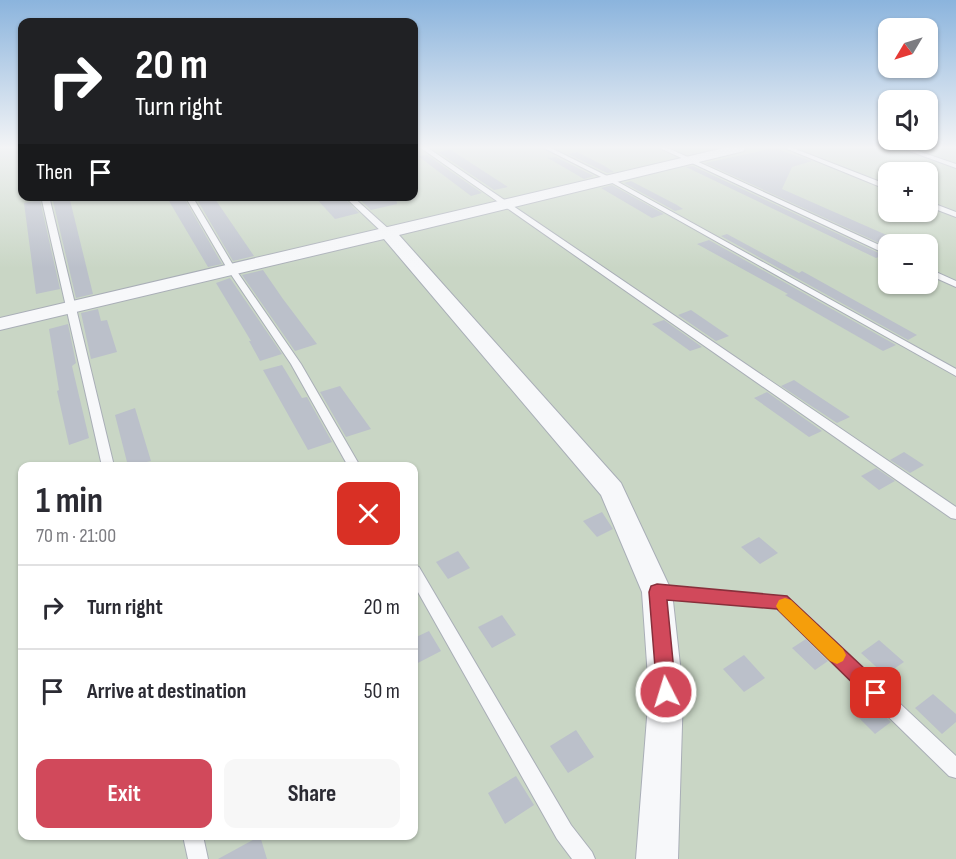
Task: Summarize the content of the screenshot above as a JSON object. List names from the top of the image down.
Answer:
{
  "north": "bottom left",
  "page": {
    "map_buttons": ["+", "−"],
    "turn": ["20 m", "Turn right"],
    "then": "Then",
    "heading": ["1 min", "70 m · 21:00"],
    "list": [
      {
        "name": "Turn right",
        "value": "20 m"
      },
      {
        "name": "Arrive at destination",
        "value": "50 m"
      }
    ],
    "buttons": ["Exit", "Share"]
  }
}
